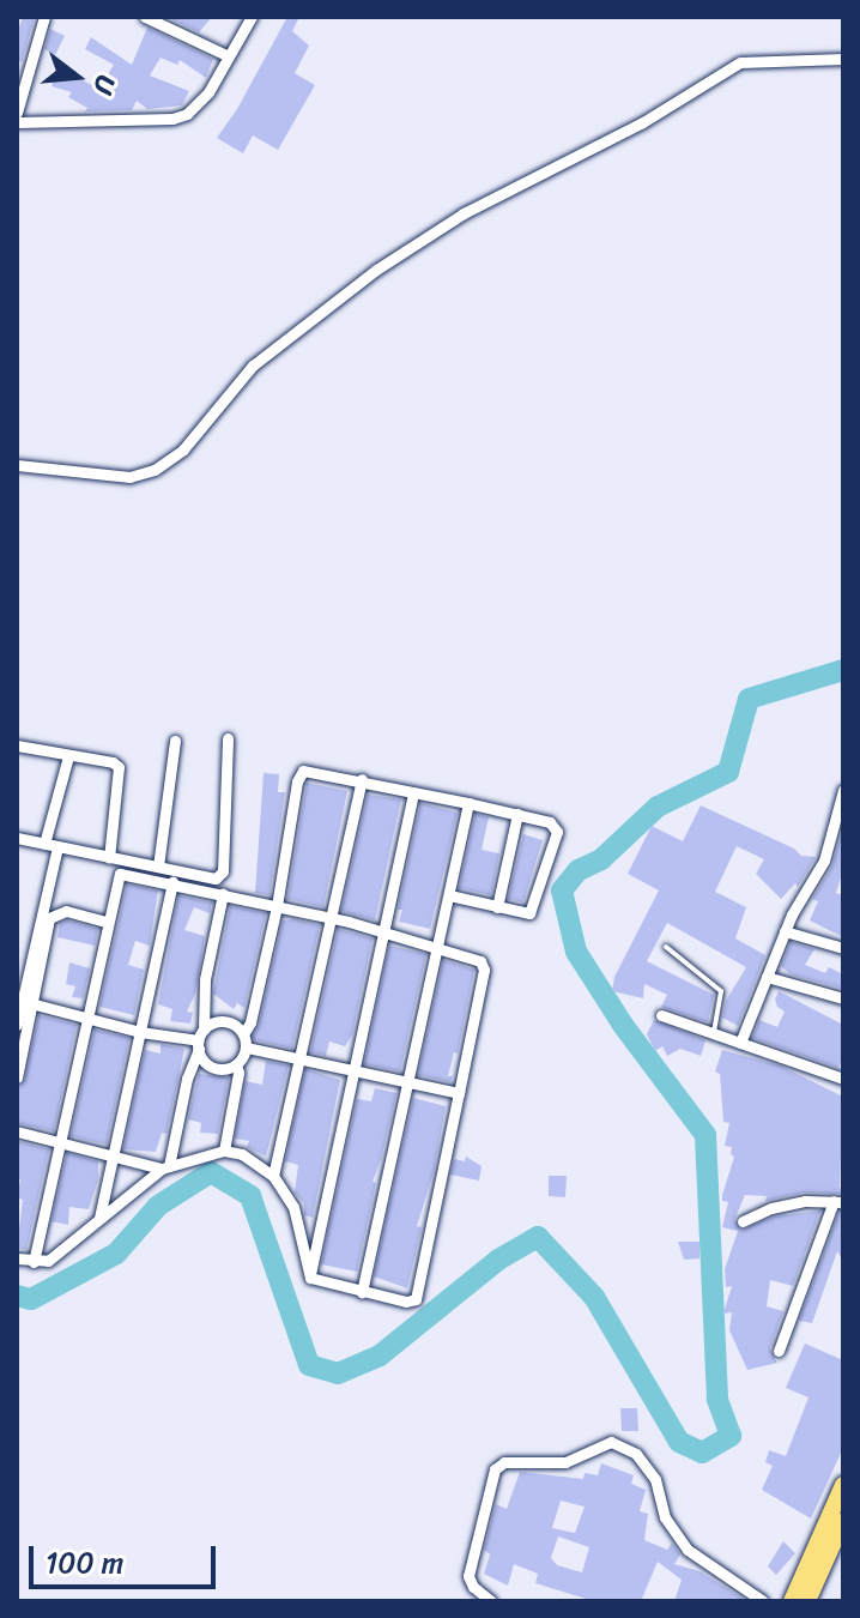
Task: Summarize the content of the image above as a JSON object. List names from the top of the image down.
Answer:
{
  "scale_bar": "100 m",
  "north": "right"
}
